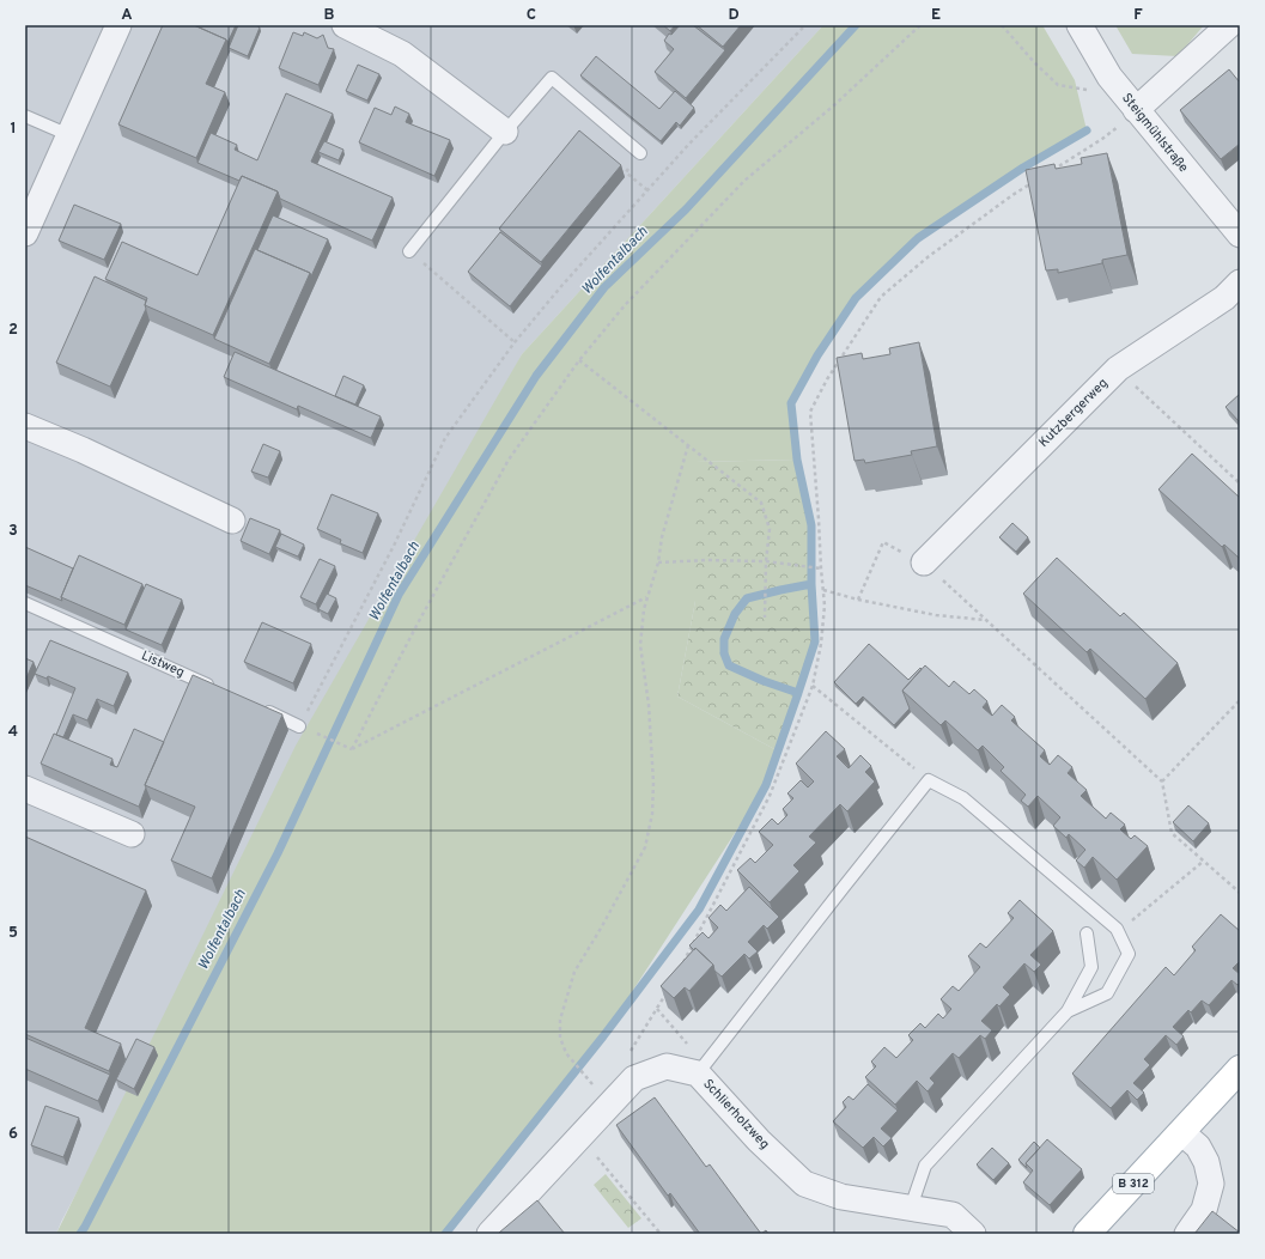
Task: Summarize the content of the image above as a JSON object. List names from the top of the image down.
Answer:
{
  "streets": {
    "main road": ["B 312"],
    "street": ["Steigmühlstraße", "Kutzbergerweg", "Schlierholzweg"],
    "lane": ["Listweg"]
  },
  "water": ["Wolfentalbach"],
  "grid": {
    "columns": [
      "A",
      "B",
      "C",
      "D",
      "E",
      "F"
    ],
    "rows": [
      "1",
      "2",
      "3",
      "4",
      "5",
      "6"
    ]
  }
}
